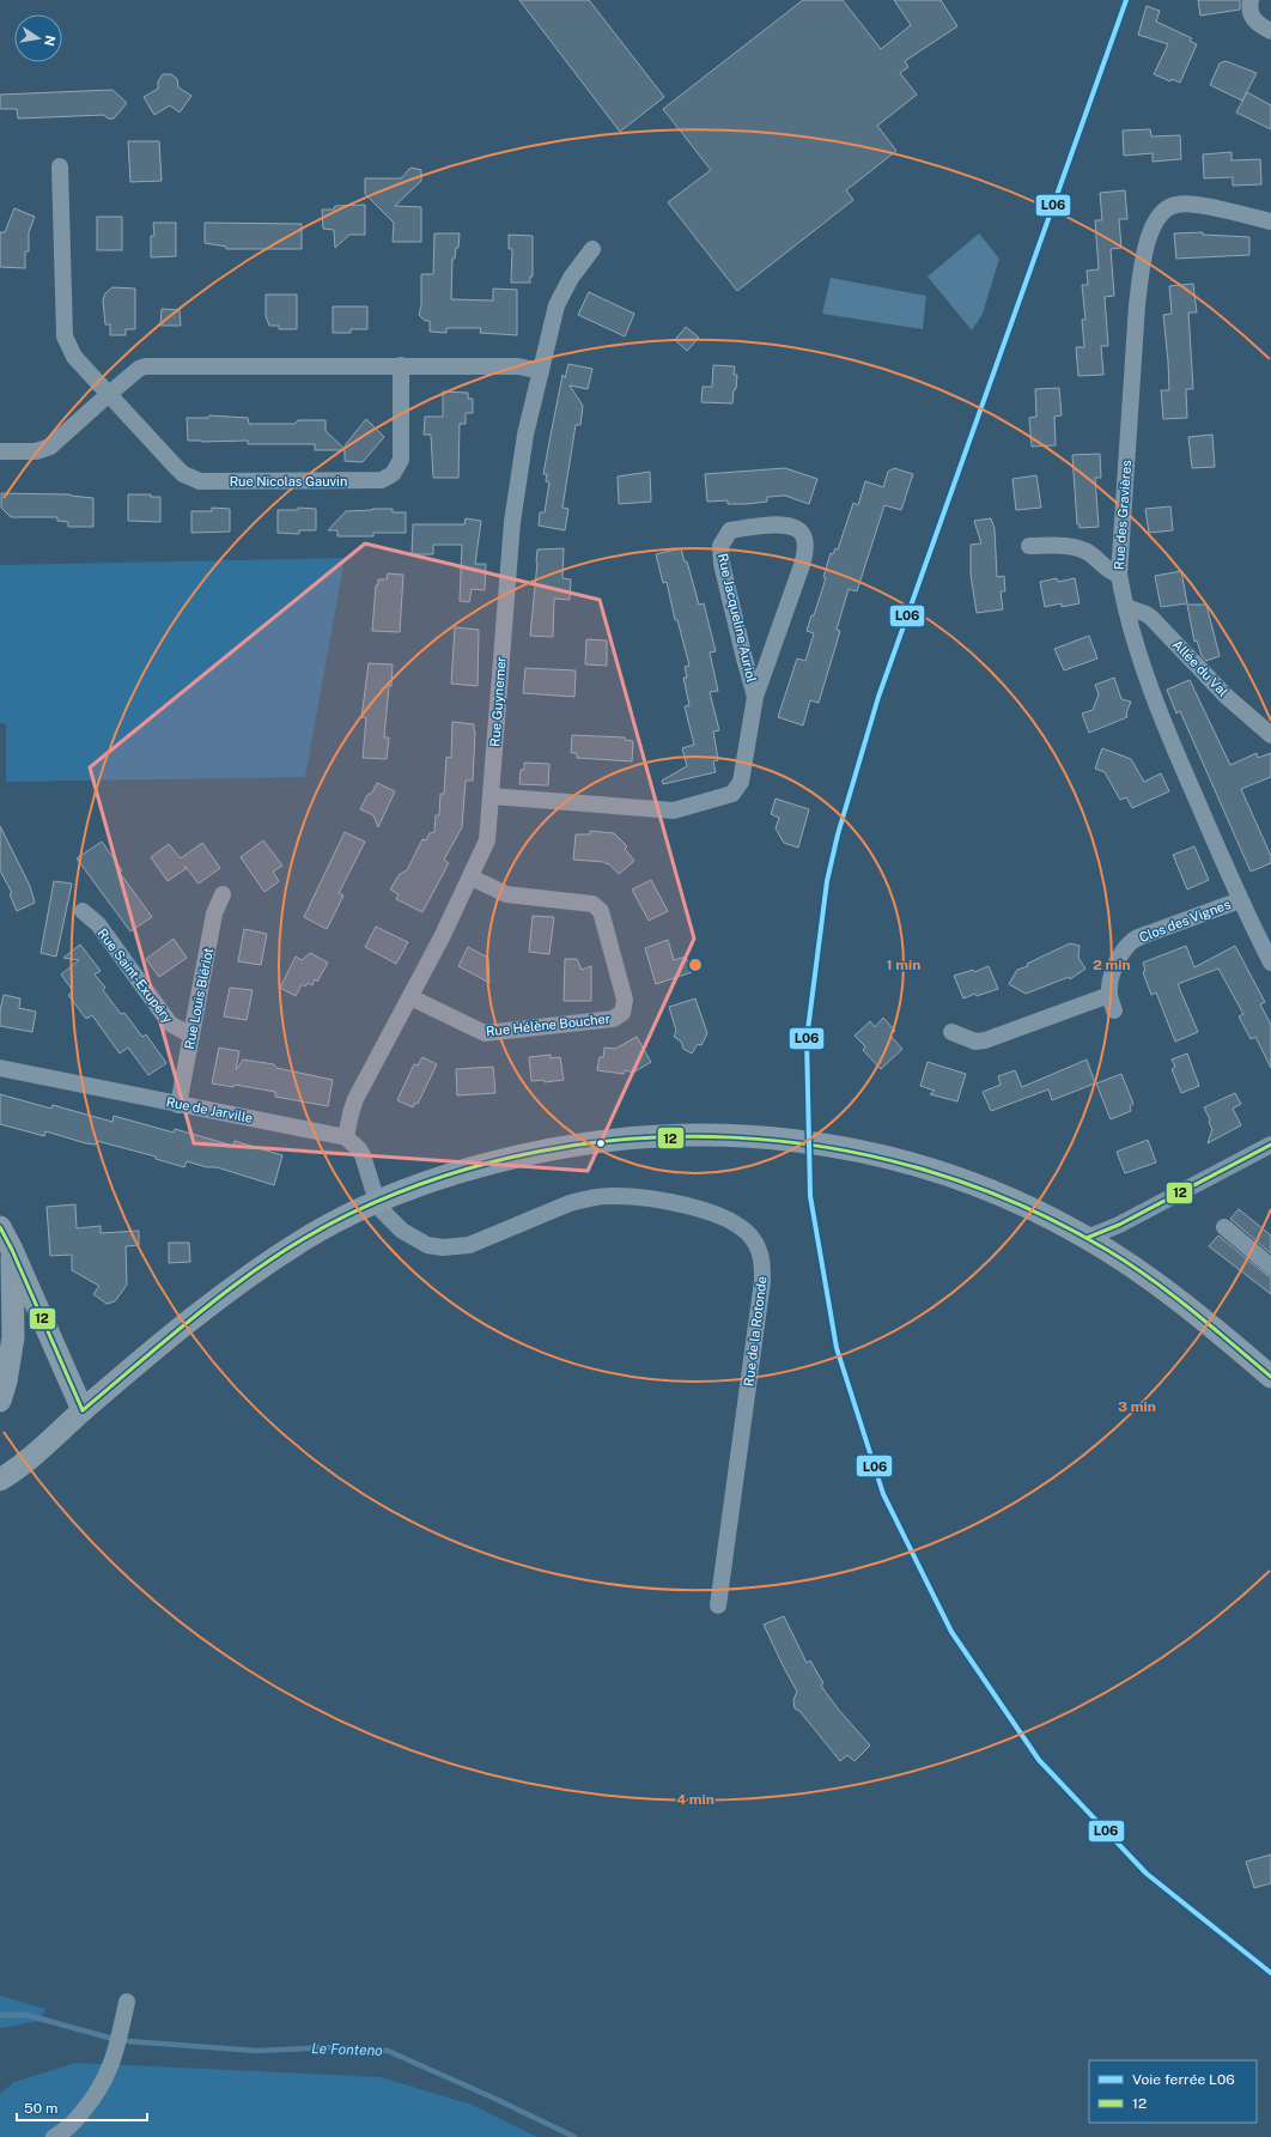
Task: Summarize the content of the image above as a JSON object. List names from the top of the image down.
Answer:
{
  "streets": {
    "street": [
      "Rue Nicolas Gauvin",
      "Rue des Gravières",
      "Rue Jacqueline Auriol",
      "Allée du Val",
      "Rue Guynemer",
      "Clos des Vignes",
      "Rue Saint-Exupéry",
      "Rue Louis Blériot",
      "Rue Hélène Boucher",
      "Rue de Jarville",
      "Rue de la Rotonde"
    ]
  },
  "crossings": [
    ["Rue des Gravières", "Allée du Val"],
    ["Rue des Gravières", "Clos des Vignes"],
    ["Rue Jacqueline Auriol", "Rue Guynemer"],
    ["Rue Guynemer", "Rue Hélène Boucher"],
    ["Rue Guynemer", "Rue de Jarville"],
    ["Rue Saint-Exupéry", "Rue Louis Blériot"],
    ["Rue Louis Blériot", "Rue de Jarville"]
  ],
  "water": ["Le Fonteno"],
  "lines": ["rail line L06", "transit line 12"],
  "legend": ["Voie ferrée L06", "12"],
  "scale_bar": "50 m",
  "north": "right",
  "rings": [
    "1 min",
    "2 min",
    "3 min",
    "4 min"
  ]
}
